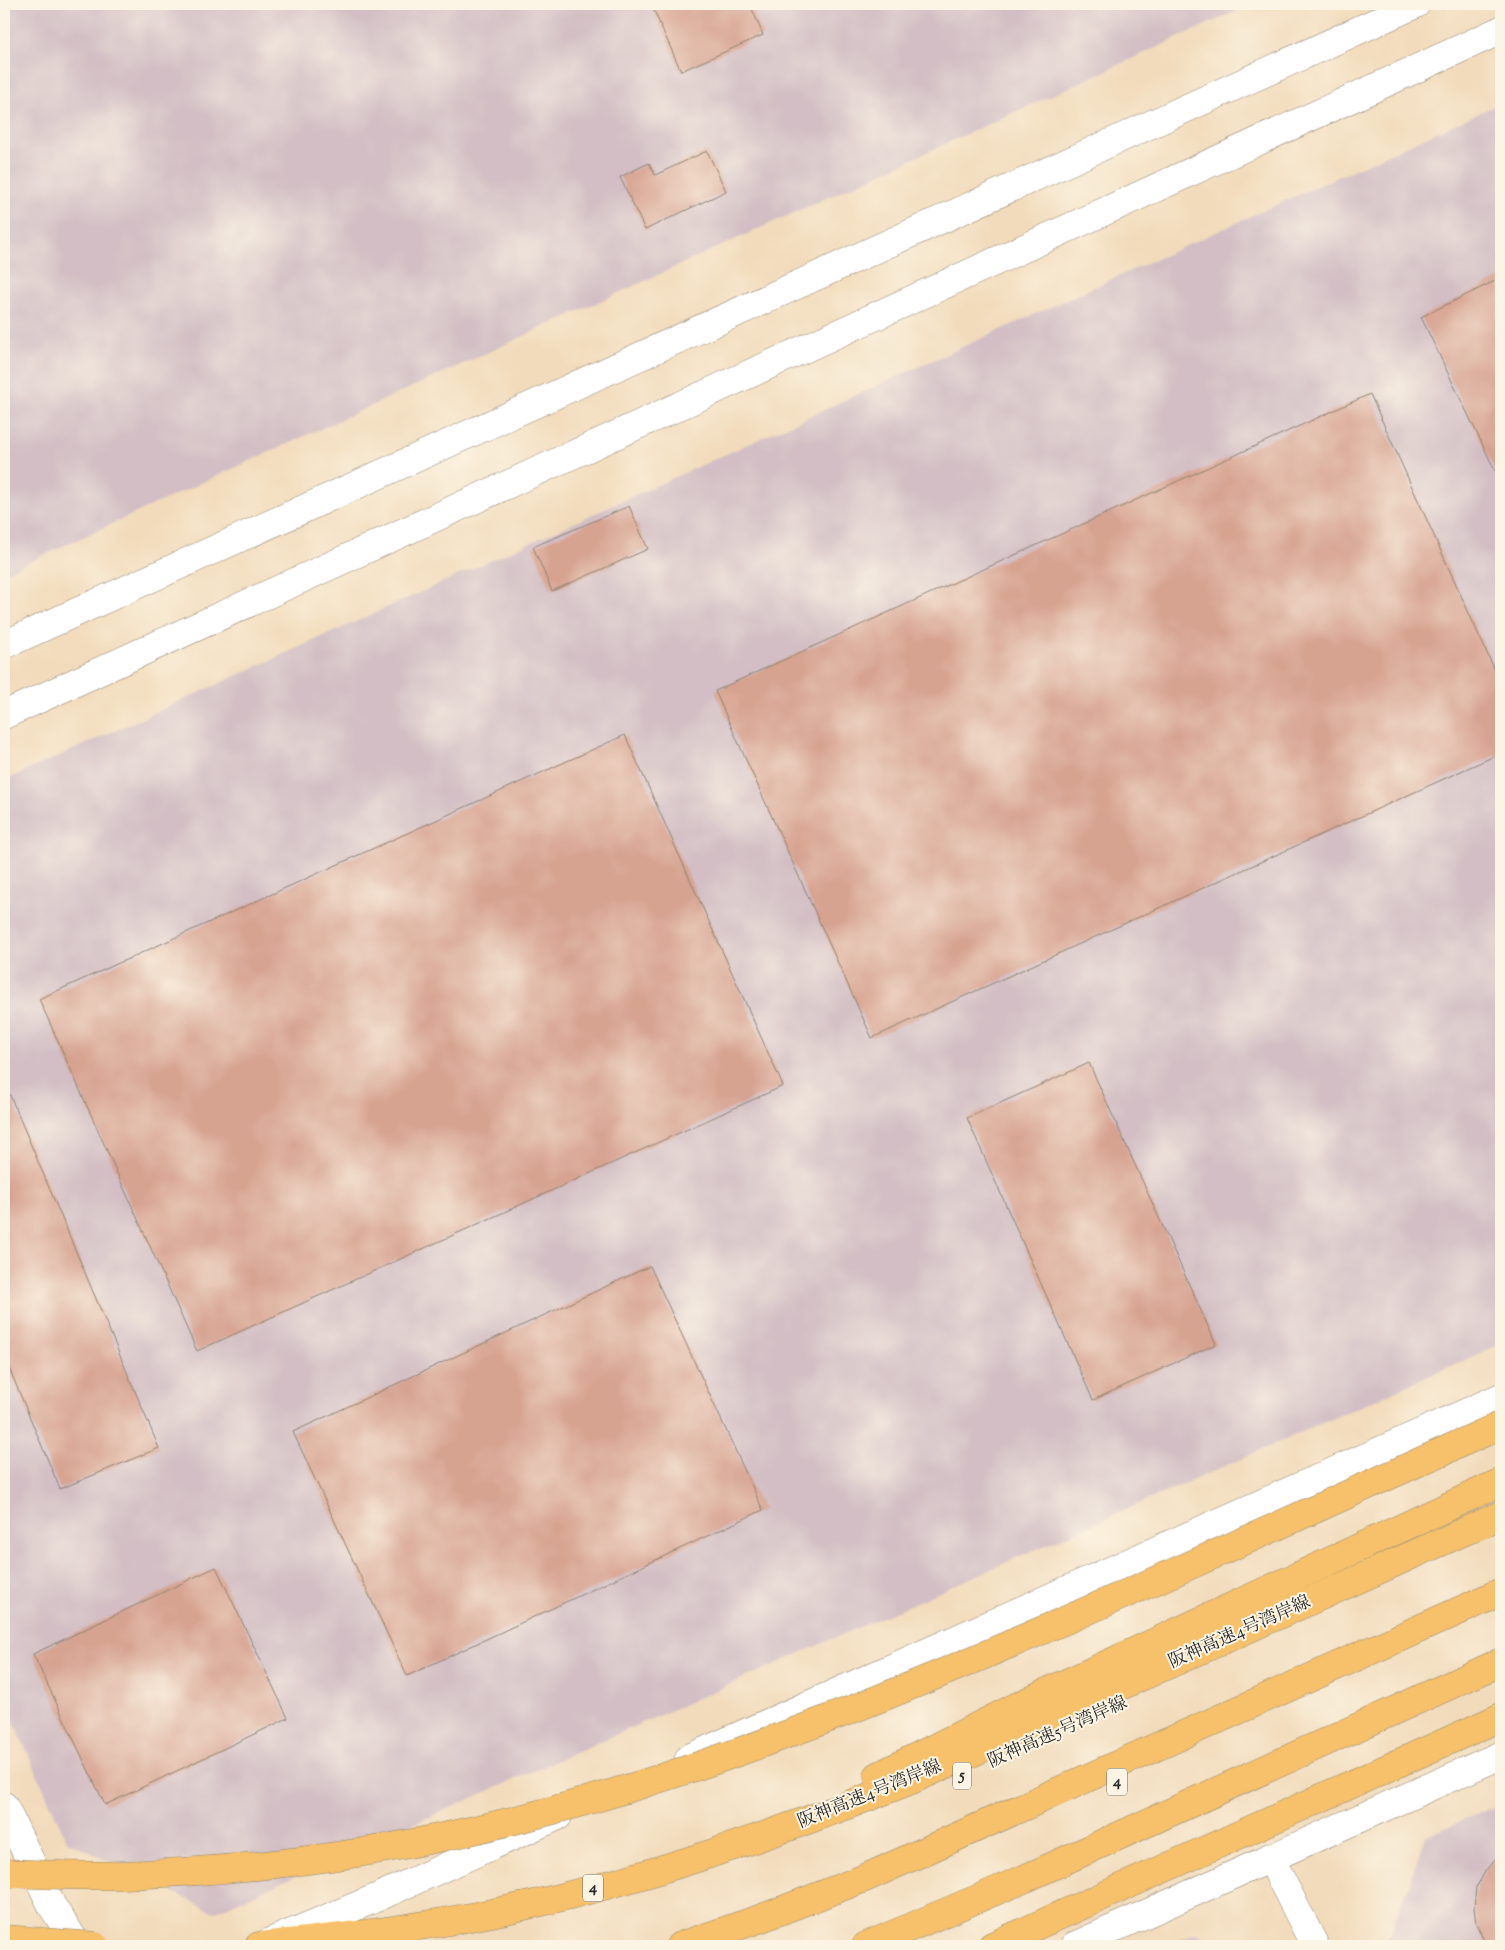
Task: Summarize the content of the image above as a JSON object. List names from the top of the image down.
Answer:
{
  "streets": {
    "highway": [
      "阪神高速4号湾岸線",
      "阪神高速5号湾岸線",
      "5",
      "4"
    ]
  }
}
